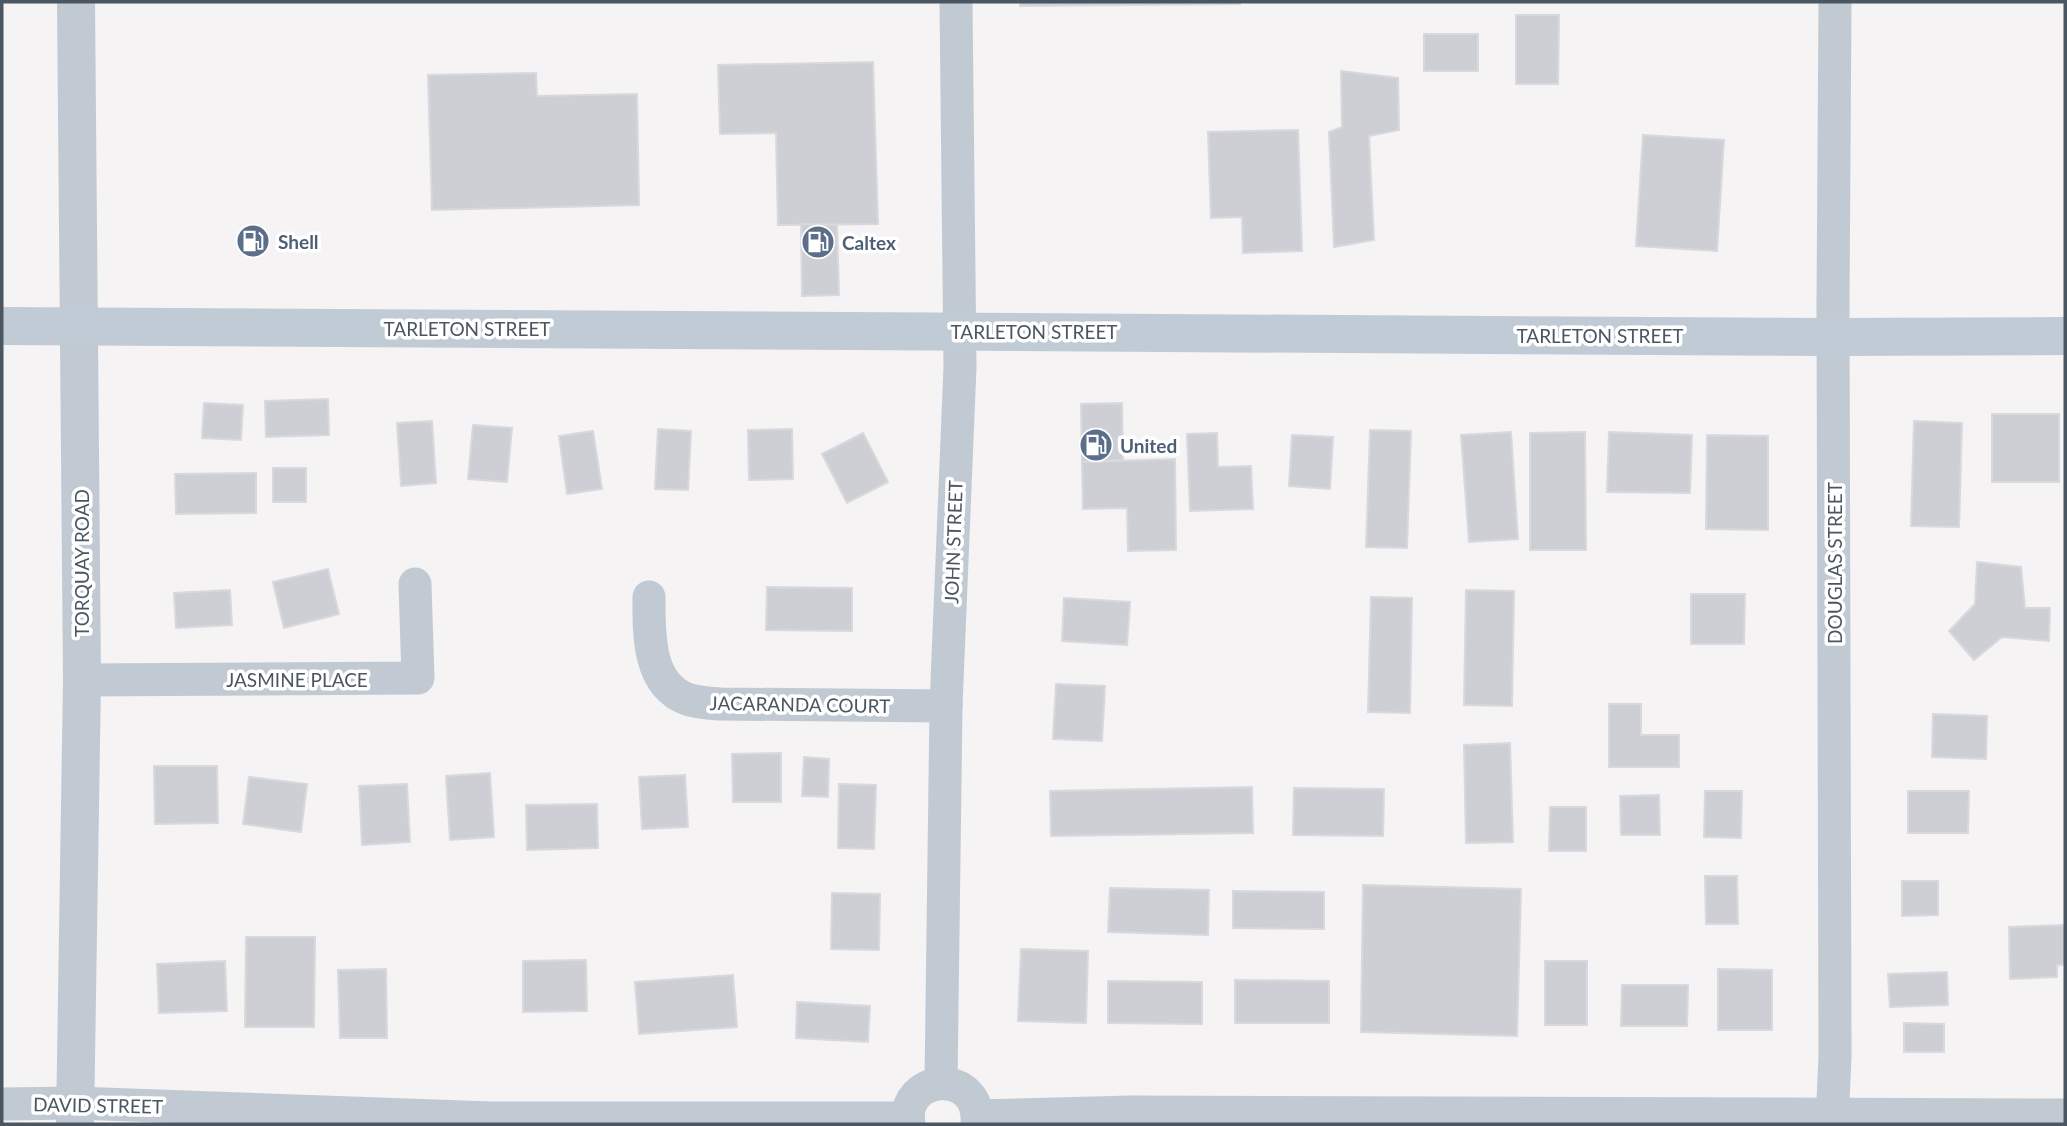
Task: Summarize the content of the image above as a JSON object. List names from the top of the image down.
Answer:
{
  "streets": {
    "main road": ["TARLETON STREET"],
    "street": [
      "JOHN STREET",
      "TORQUAY ROAD",
      "DOUGLAS STREET",
      "JASMINE PLACE",
      "JACARANDA COURT",
      "DAVID STREET"
    ]
  },
  "crossings": [
    ["TARLETON STREET", "JOHN STREET"],
    ["TARLETON STREET", "TORQUAY ROAD"],
    ["TARLETON STREET", "DOUGLAS STREET"],
    ["JOHN STREET", "JACARANDA COURT"],
    ["TORQUAY ROAD", "JASMINE PLACE"],
    ["TORQUAY ROAD", "DAVID STREET"]
  ],
  "places": {
    "fuel station": ["Shell", "Caltex", "United"]
  }
}
